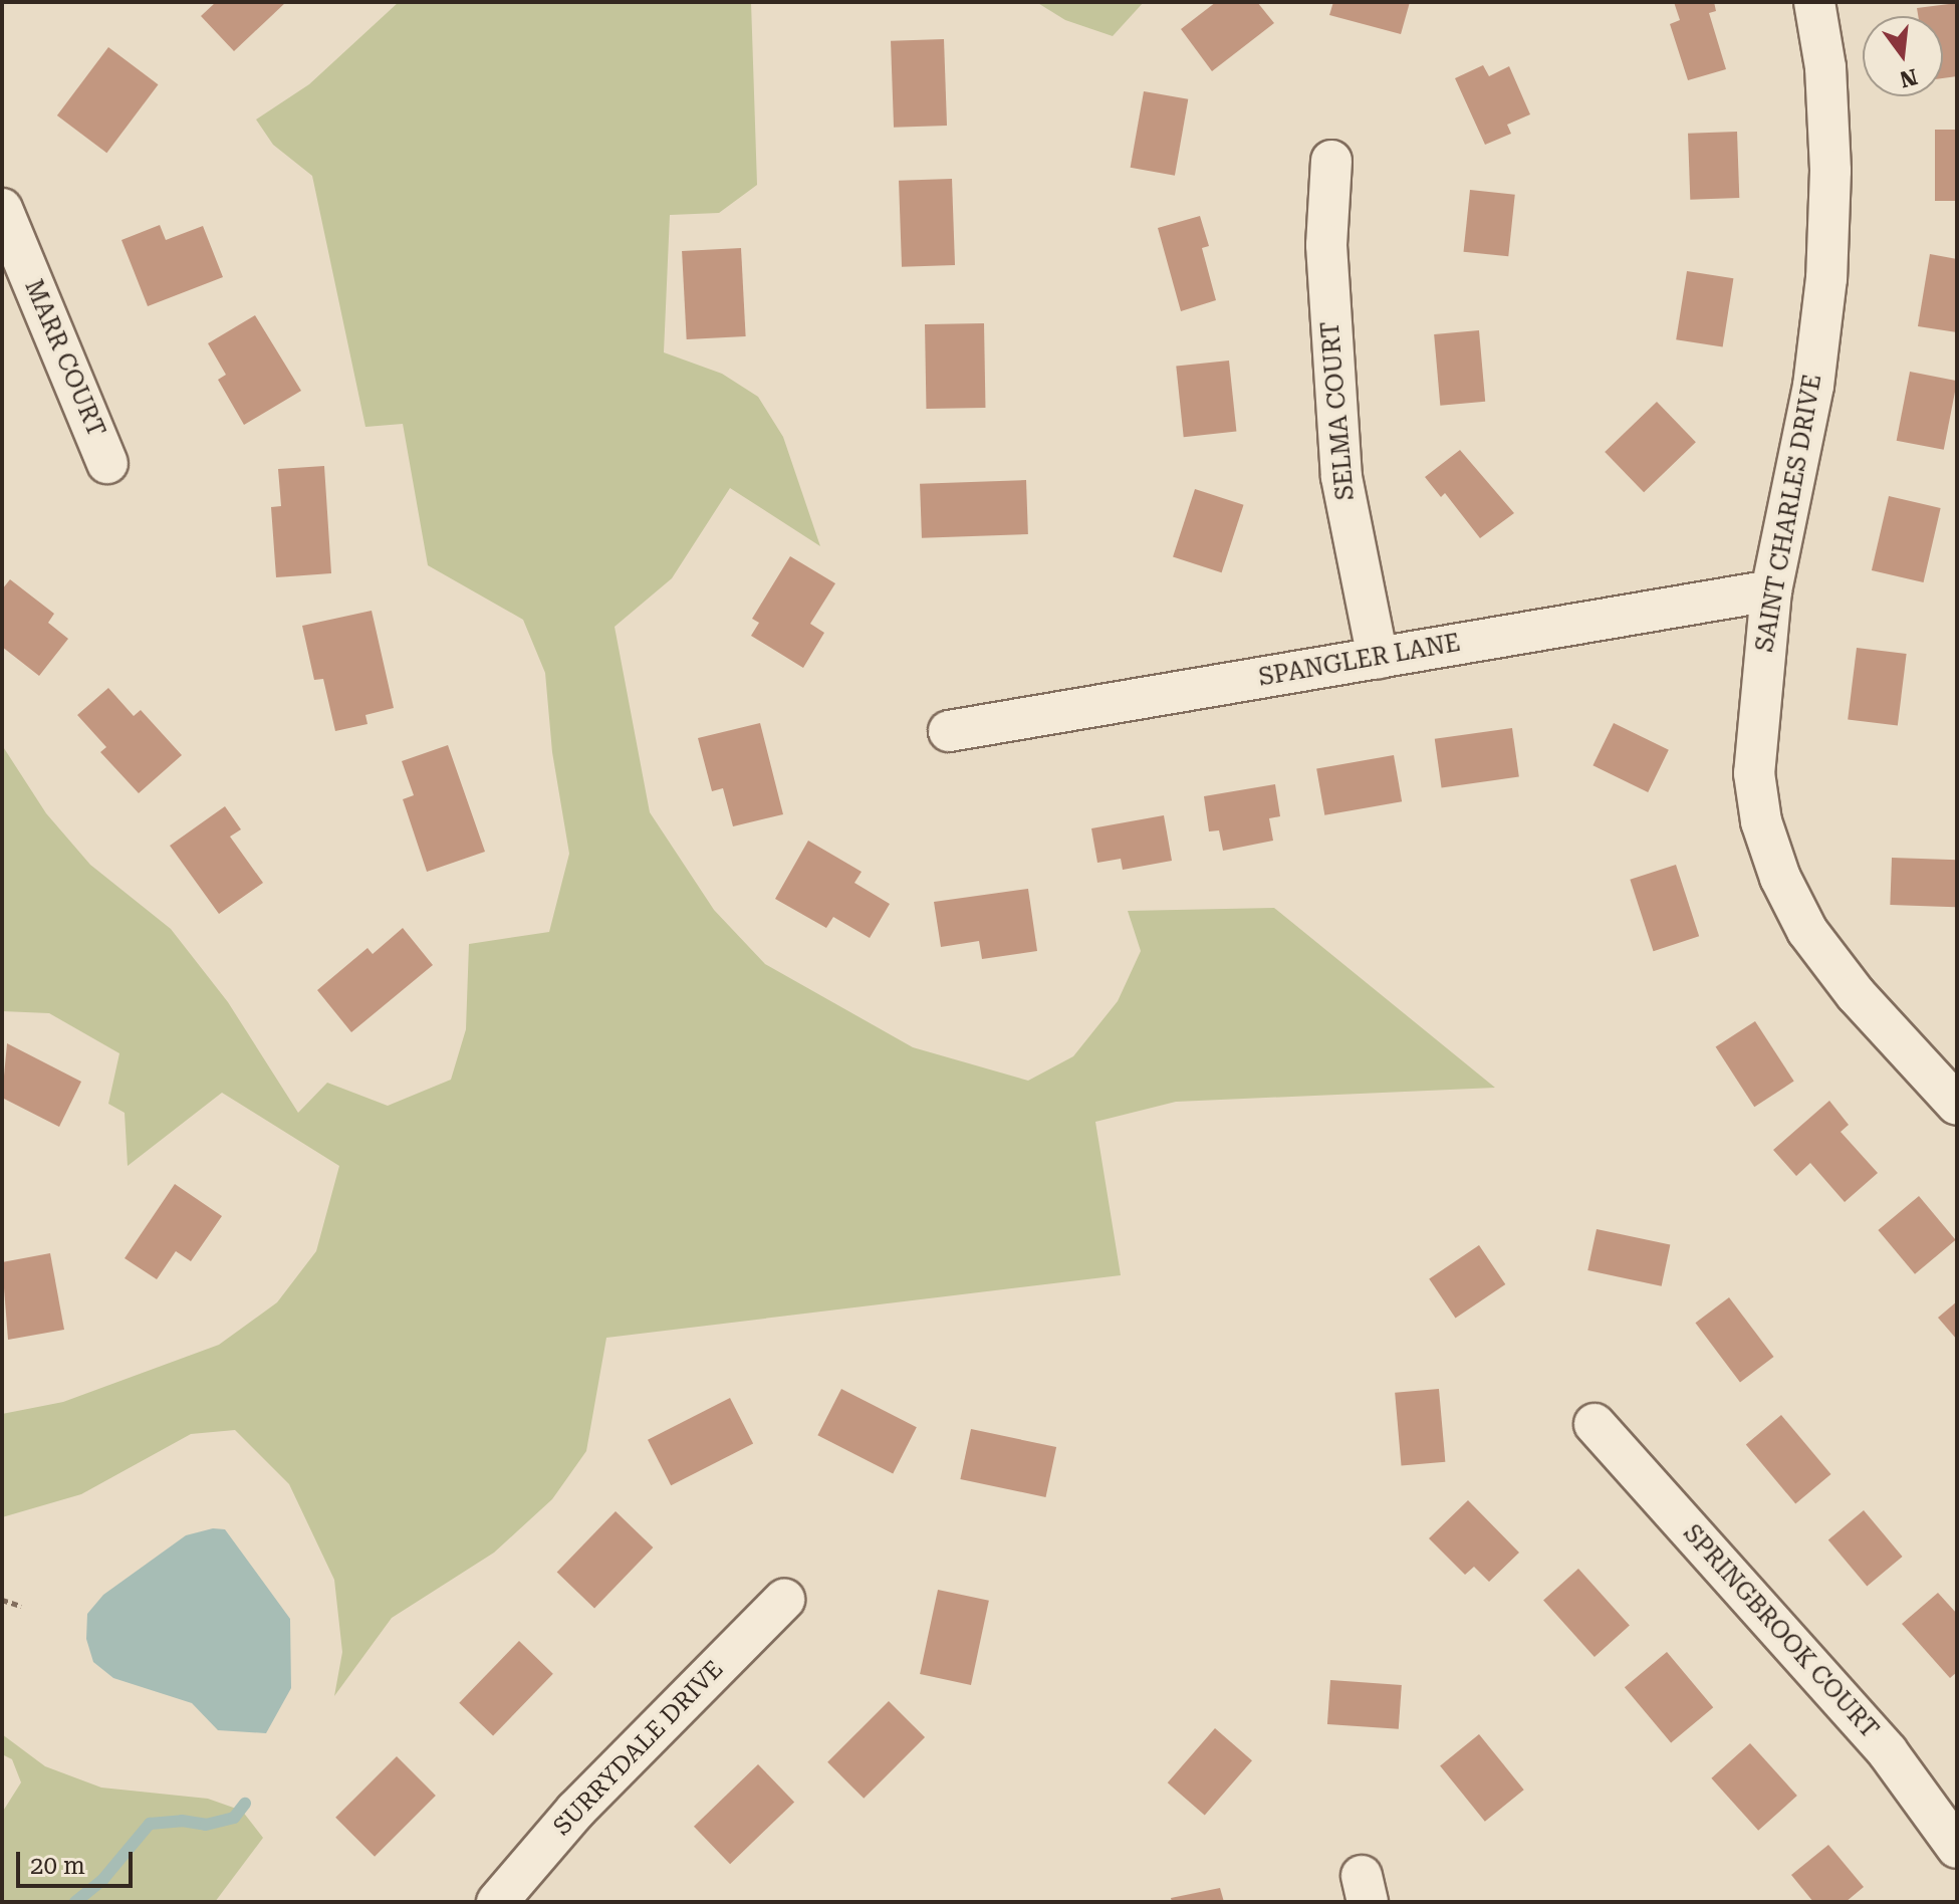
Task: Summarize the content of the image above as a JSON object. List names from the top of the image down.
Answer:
{
  "streets": {
    "street": [
      "MARR COURT",
      "SELMA COURT",
      "SAINT CHARLES DRIVE",
      "SPANGLER LANE",
      "SPRINGBROOK COURT",
      "SURRYDALE DRIVE"
    ]
  },
  "crossings": [
    ["SELMA COURT", "SPANGLER LANE"],
    ["SAINT CHARLES DRIVE", "SPANGLER LANE"]
  ],
  "scale_bar": "20 m",
  "north": "bottom"
}
